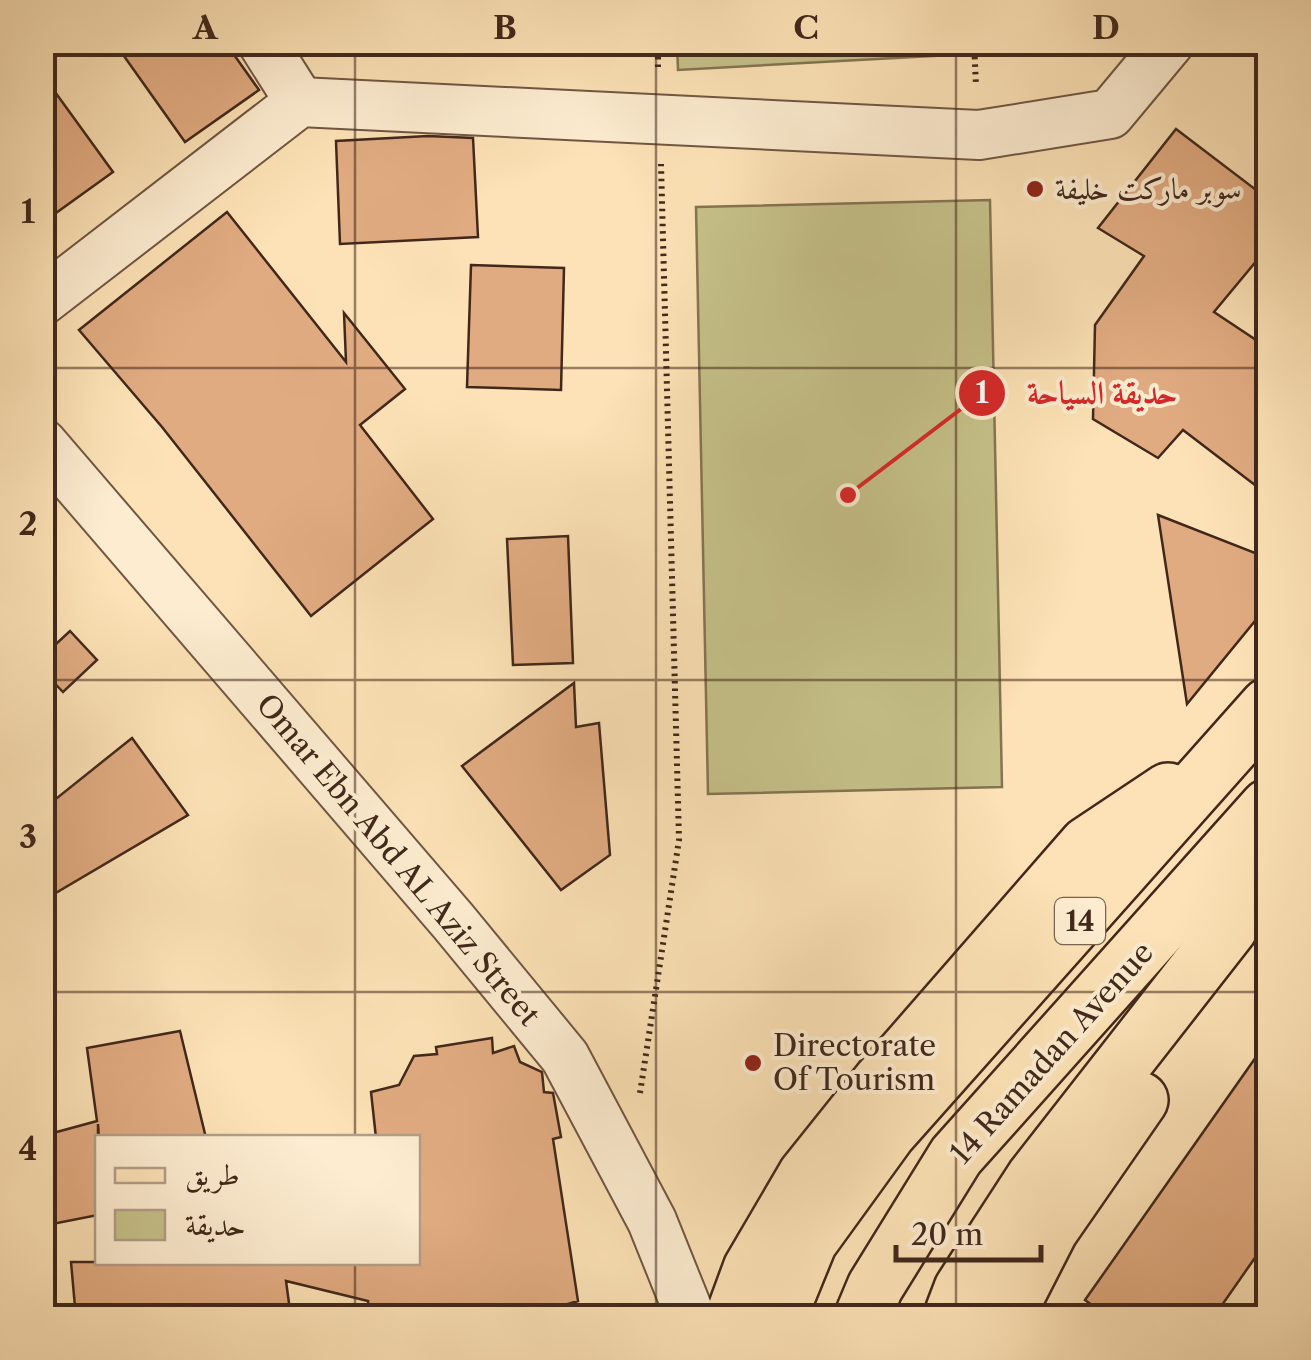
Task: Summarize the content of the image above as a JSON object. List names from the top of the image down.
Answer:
{
  "streets": {
    "main road": ["14", "14 Ramadan Avenue"],
    "street": ["Omar Ebn Abd AL Aziz Street"]
  },
  "places": ["سوبر ماركت خليفة", "حديقة السياحة", "Directorate Of Tourism"],
  "legend": ["طريق", "حديقة"],
  "scale_bar": "20 m",
  "grid": {
    "columns": [
      "A",
      "B",
      "C",
      "D"
    ],
    "rows": [
      "1",
      "2",
      "3",
      "4"
    ]
  }
}
